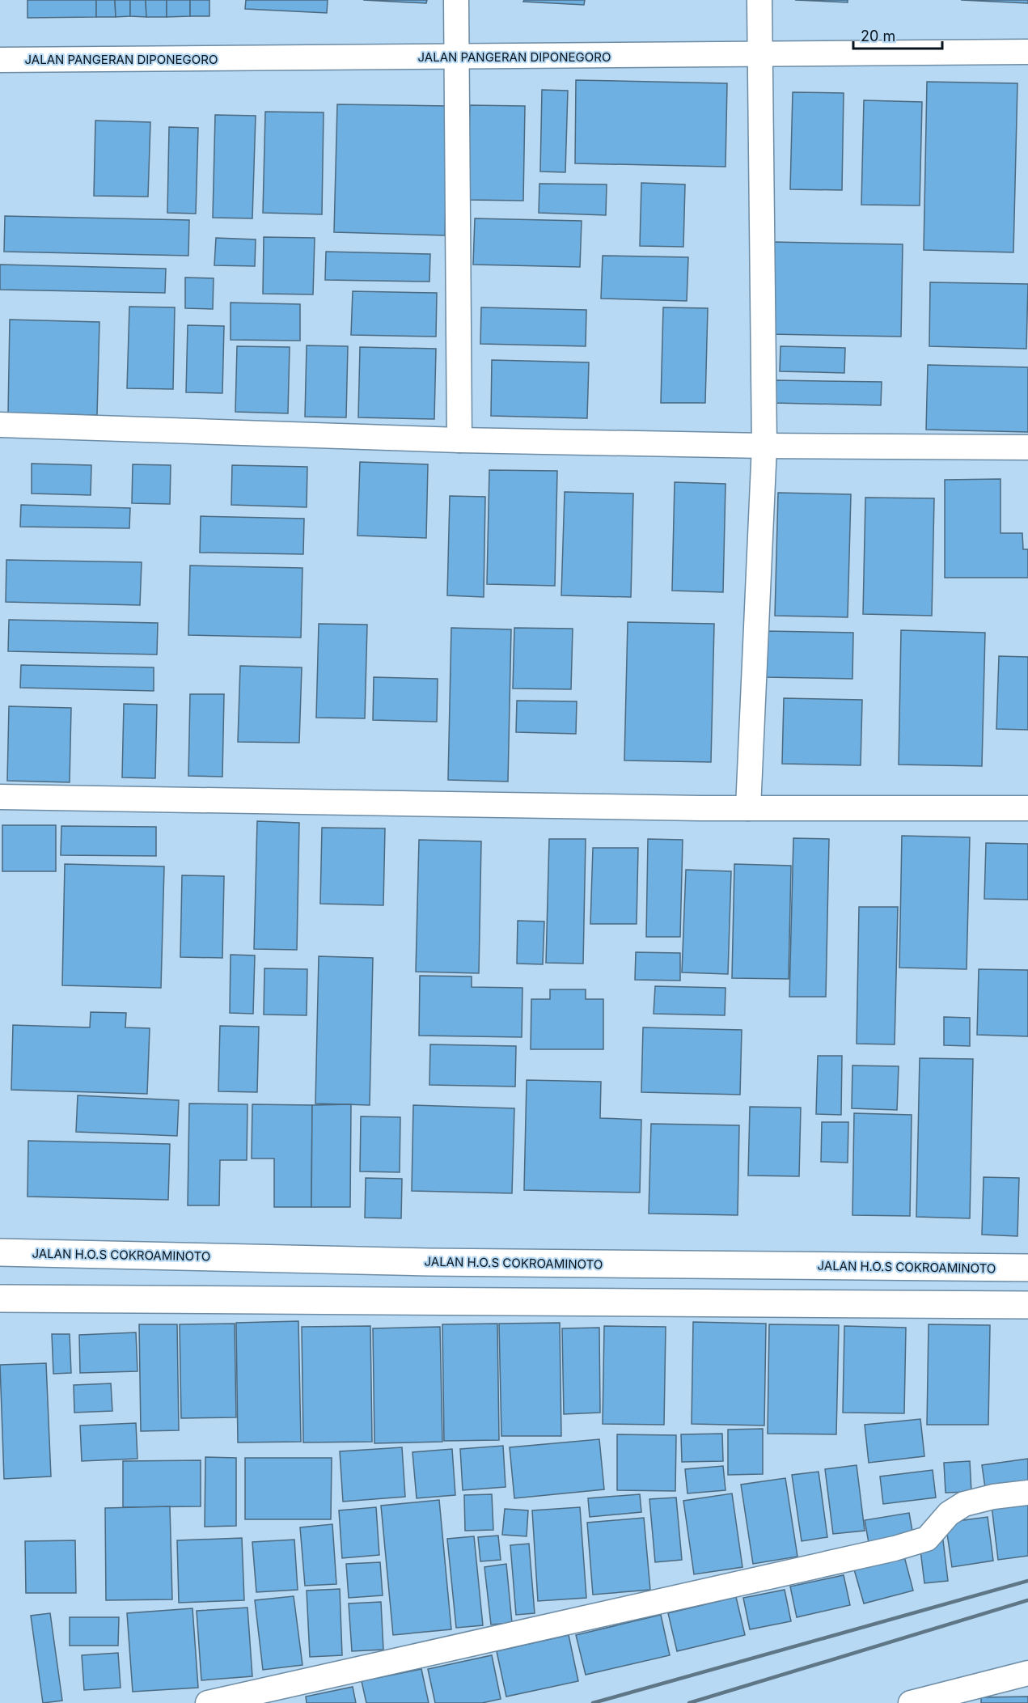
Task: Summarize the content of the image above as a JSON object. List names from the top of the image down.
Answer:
{
  "streets": {
    "main road": ["JALAN H.O.S COKROAMINOTO"],
    "street": ["JALAN PANGERAN DIPONEGORO"]
  },
  "scale_bar": "20 m"
}
